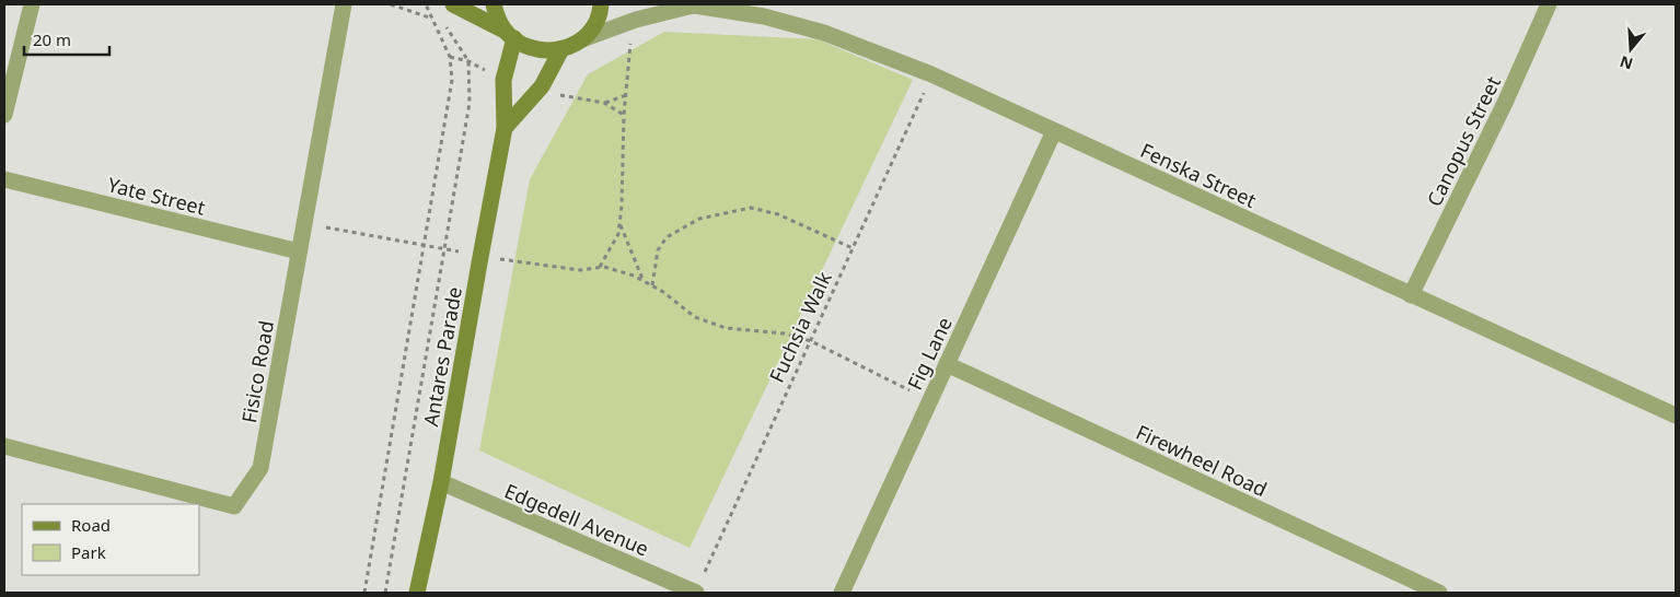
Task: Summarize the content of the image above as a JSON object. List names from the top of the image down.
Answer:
{
  "streets": {
    "street": [
      "Canopus Street",
      "Fenska Street",
      "Yate Street",
      "Fig Lane",
      "Antares Parade",
      "Fisico Road",
      "Firewheel Road",
      "Edgedell Avenue"
    ],
    "path": ["Fuchsia Walk"]
  },
  "crossings": [
    ["Canopus Street", "Fenska Street"],
    ["Fenska Street", "Fuchsia Walk"],
    ["Fenska Street", "Fig Lane"],
    ["Yate Street", "Fisico Road"],
    ["Fuchsia Walk", "Edgedell Avenue"],
    ["Fig Lane", "Firewheel Road"],
    ["Antares Parade", "Edgedell Avenue"]
  ],
  "legend": ["Road", "Park"],
  "scale_bar": "20 m",
  "north": "bottom"
}
